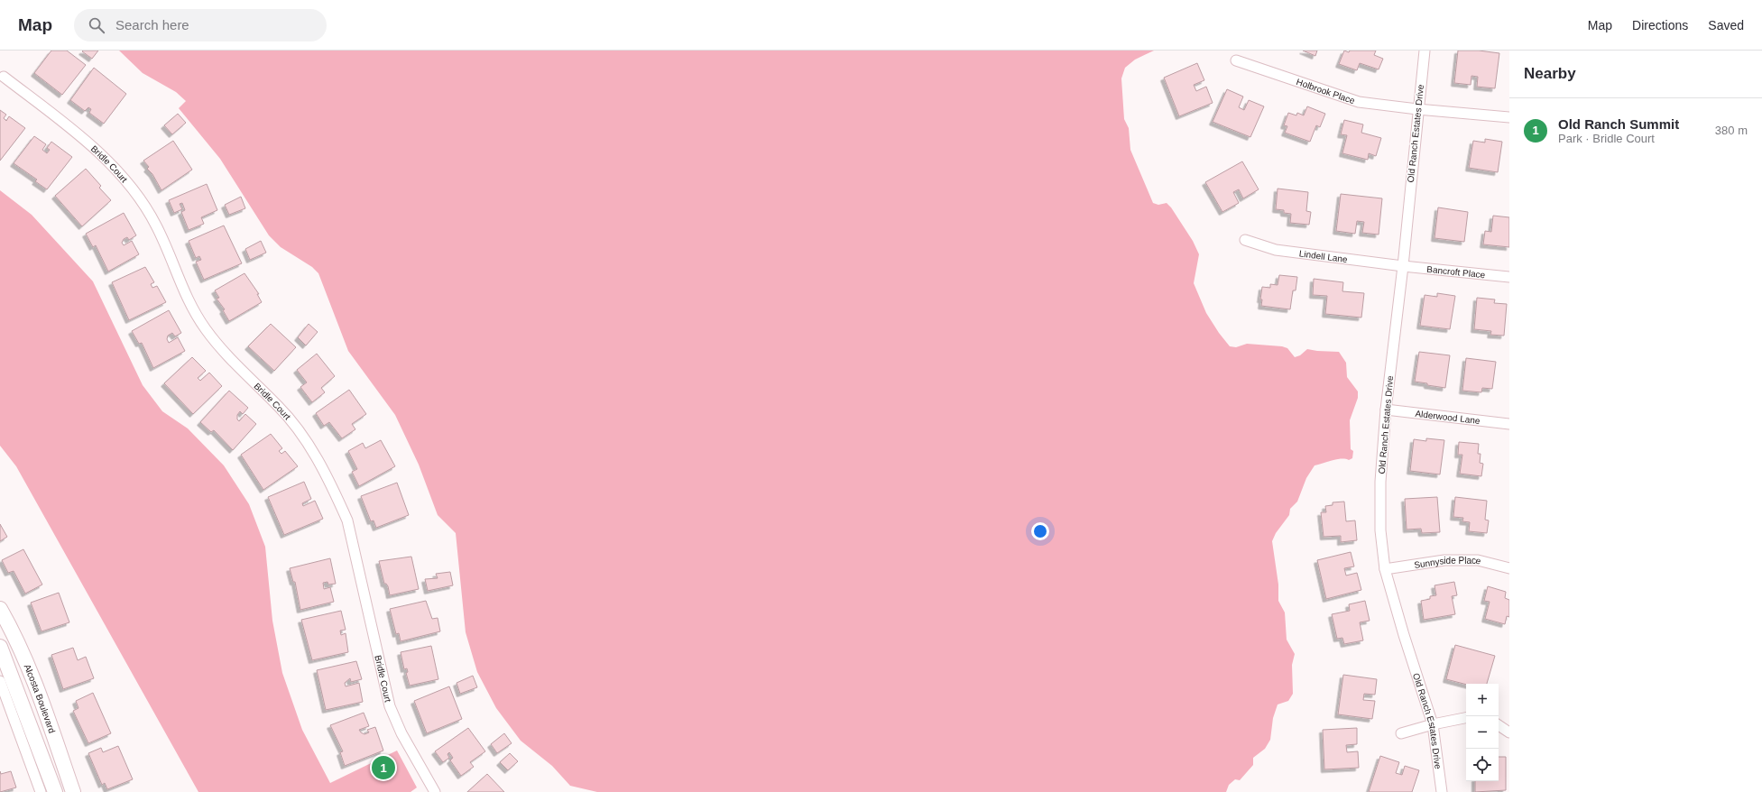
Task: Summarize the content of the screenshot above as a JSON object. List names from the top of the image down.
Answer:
{
  "streets": {
    "main road": ["Alcosta Boulevard"],
    "street": [
      "Holbrook Place",
      "Old Ranch Estates Drive",
      "Bridle Court",
      "Lindell Lane",
      "Bancroft Place",
      "Alderwood Lane",
      "Sunnyside Place"
    ]
  },
  "crossings": [
    ["Holbrook Place", "Old Ranch Estates Drive"],
    ["Old Ranch Estates Drive", "Lindell Lane"],
    ["Old Ranch Estates Drive", "Bancroft Place"],
    ["Old Ranch Estates Drive", "Alderwood Lane"],
    ["Old Ranch Estates Drive", "Sunnyside Place"],
    ["Lindell Lane", "Bancroft Place"]
  ],
  "page": {
    "header": "Map",
    "search": "Search here",
    "nav": ["Map", "Directions", "Saved"],
    "heading": "Nearby",
    "list": [
      {
        "mark": "1",
        "name": "Old Ranch Summit",
        "note": "Park · Bridle Court",
        "value": "380 m"
      }
    ],
    "map_buttons": ["+", "−"],
    "pins": "1"
  }
}
